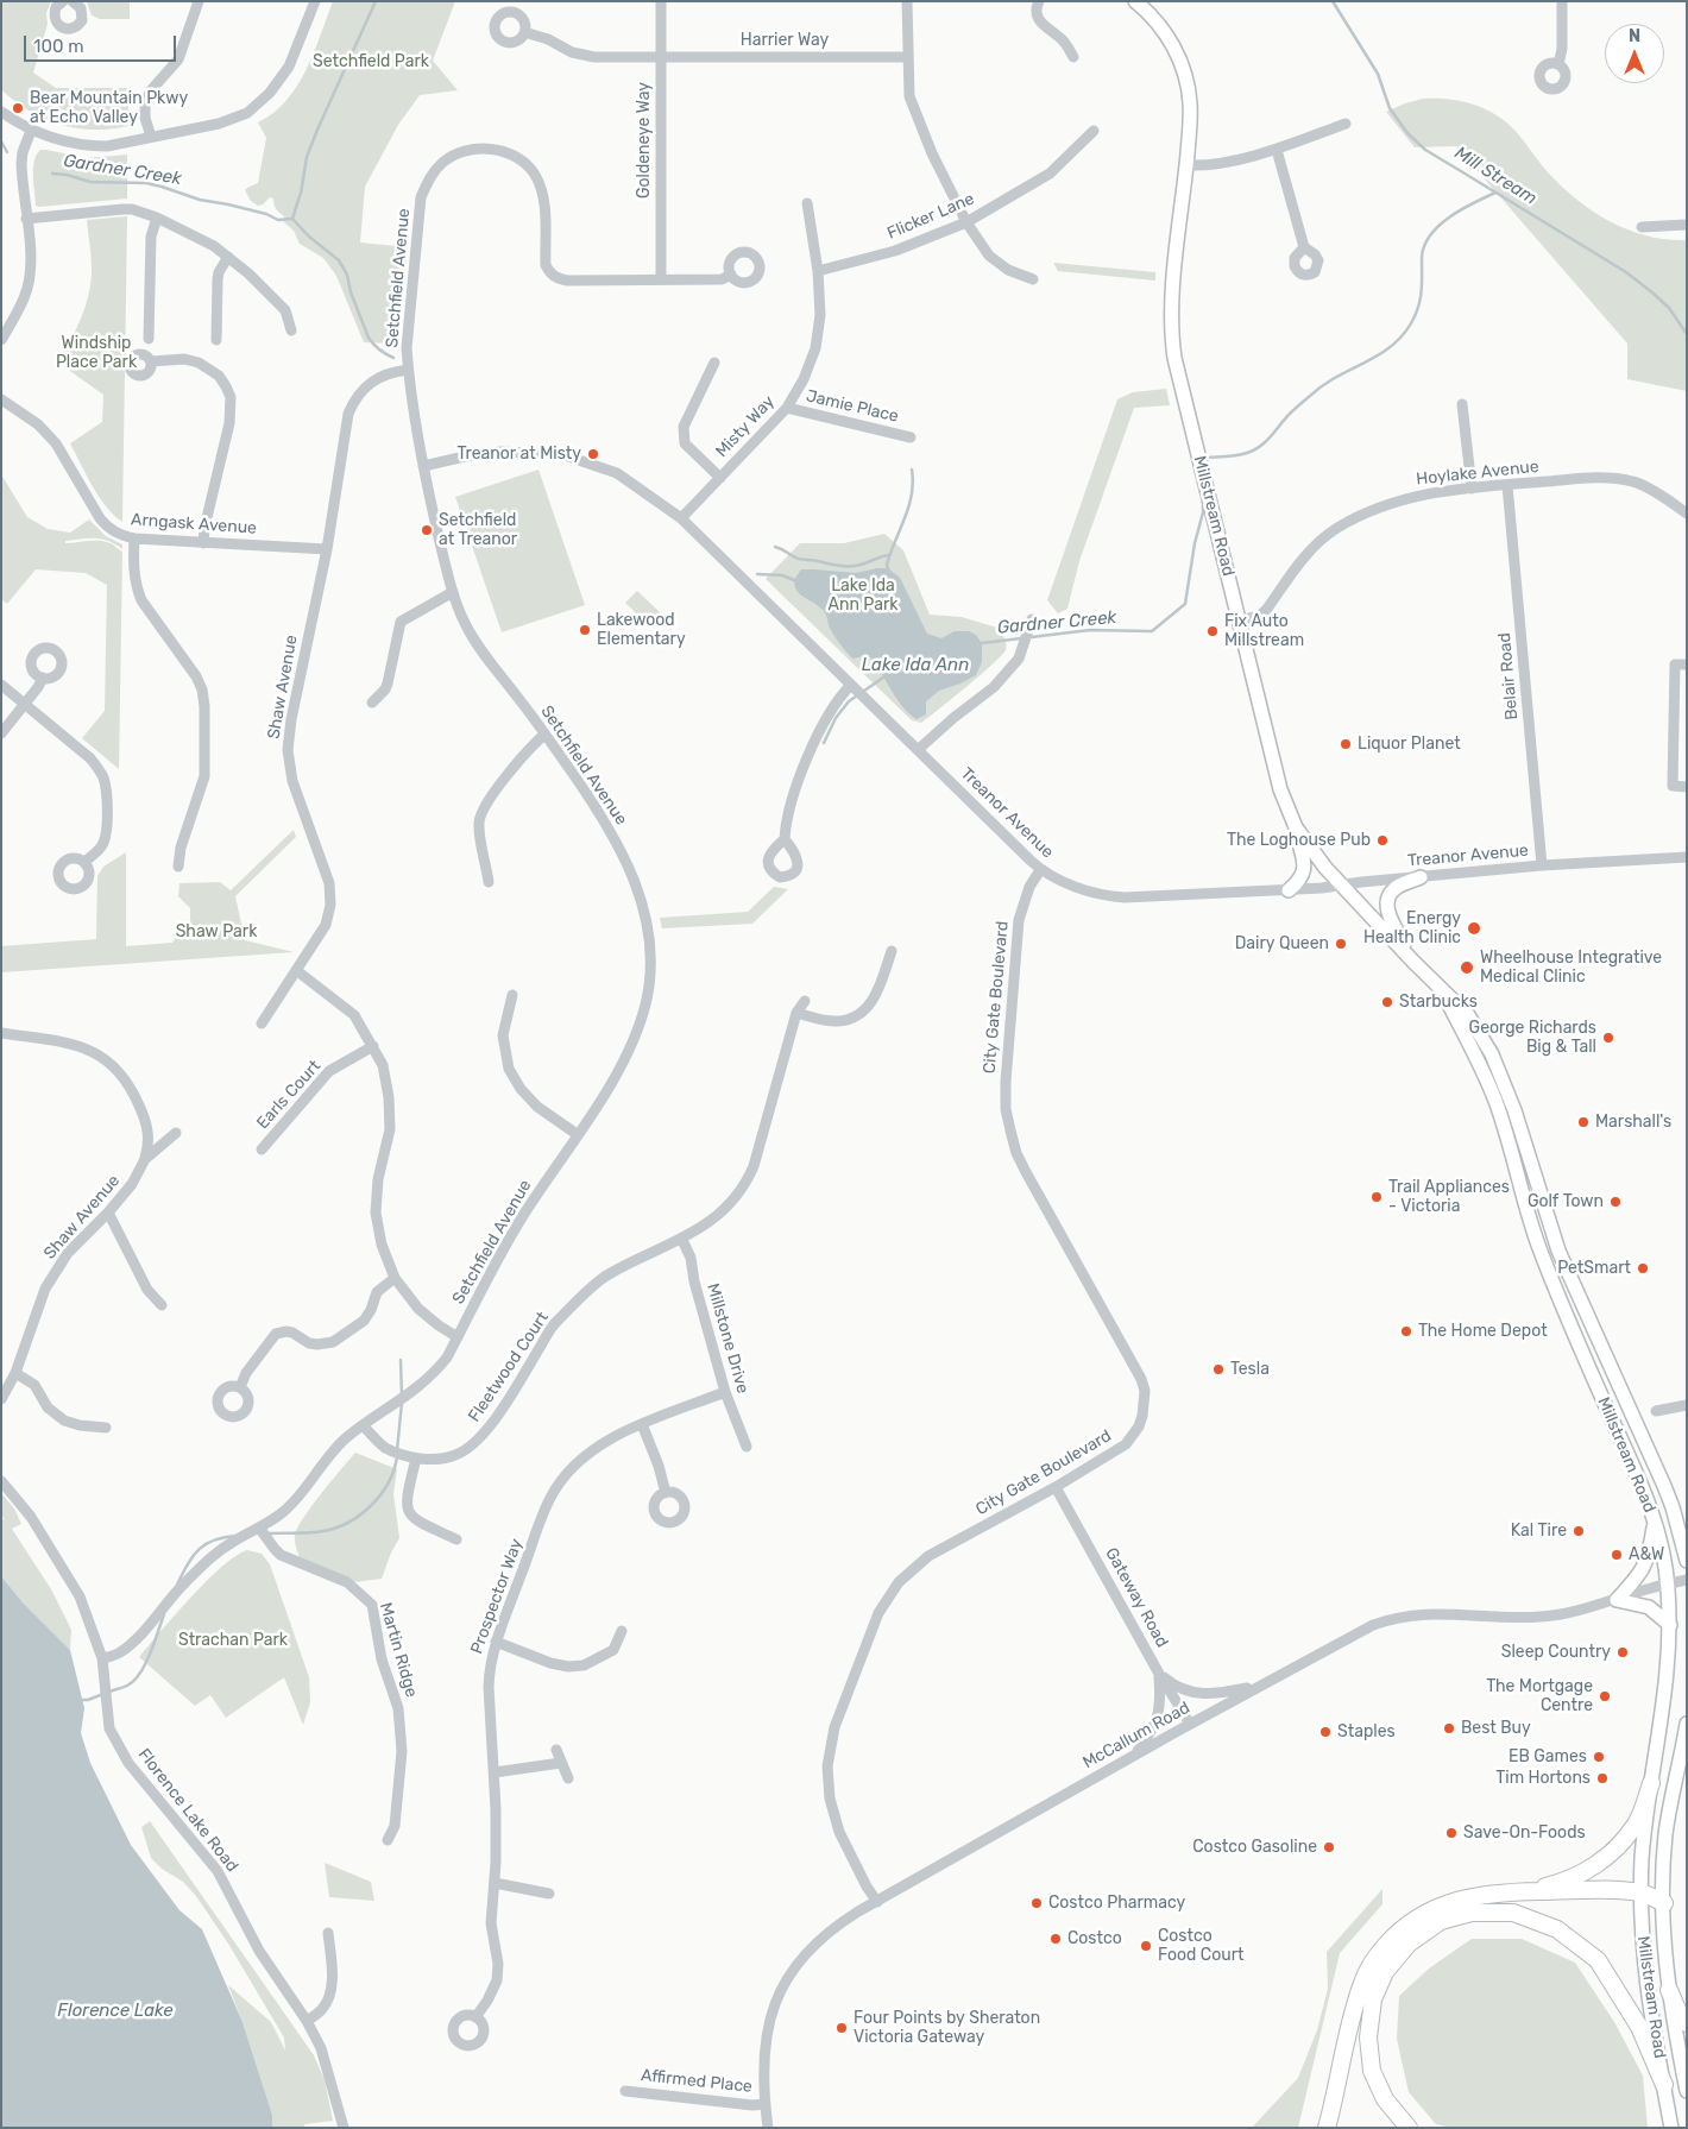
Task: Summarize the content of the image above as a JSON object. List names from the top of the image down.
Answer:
{
  "streets": {
    "main road": ["Millstream Road"],
    "street": [
      "Harrier Way",
      "Goldeneye Way",
      "Flicker Lane",
      "Setchfield Avenue",
      "Jamie Place",
      "Misty Way",
      "Hoylake Avenue",
      "Arngask Avenue",
      "Belair Road",
      "Shaw Avenue",
      "Treanor Avenue",
      "City Gate Boulevard",
      "Earls Court",
      "Millstone Drive",
      "Fleetwood Court",
      "Prospector Way",
      "Gateway Road",
      "Martin Ridge",
      "McCallum Road",
      "Florence Lake Road",
      "Affirmed Place"
    ]
  },
  "crossings": [
    ["Harrier Way", "Goldeneye Way"],
    ["Goldeneye Way", "Setchfield Avenue"],
    ["Flicker Lane", "Misty Way"],
    ["Setchfield Avenue", "Shaw Avenue"],
    ["Setchfield Avenue", "Treanor Avenue"],
    ["Setchfield Avenue", "Fleetwood Court"],
    ["Setchfield Avenue", "Martin Ridge"],
    ["Setchfield Avenue", "Florence Lake Road"],
    ["Jamie Place", "Misty Way"],
    ["Misty Way", "Treanor Avenue"],
    ["Hoylake Avenue", "Millstream Road"],
    ["Hoylake Avenue", "Belair Road"],
    ["Millstream Road", "Treanor Avenue"],
    ["Millstream Road", "McCallum Road"],
    ["Arngask Avenue", "Shaw Avenue"],
    ["Belair Road", "Treanor Avenue"],
    ["Treanor Avenue", "City Gate Boulevard"],
    ["City Gate Boulevard", "Gateway Road"],
    ["City Gate Boulevard", "McCallum Road"],
    ["Millstone Drive", "Fleetwood Court"],
    ["Millstone Drive", "Prospector Way"],
    ["Gateway Road", "McCallum Road"],
    ["McCallum Road", "Affirmed Place"]
  ],
  "water": [
    "Gardner Creek",
    "Mill Stream",
    "Lake Ida Ann",
    "Florence Lake"
  ],
  "parks": [
    "Setchfield Park",
    "Windship Place Park",
    "Lake Ida Ann Park",
    "Shaw Park",
    "Strachan Park"
  ],
  "places": [
    "Bear Mountain Pkwy at Echo Valley",
    "Treanor at Misty",
    "Setchfield at Treanor",
    "Lakewood Elementary",
    "Fix Auto Millstream",
    "Liquor Planet",
    "The Loghouse Pub",
    "Energy Health Clinic",
    "Dairy Queen",
    "Wheelhouse Integrative Medical Clinic",
    "Starbucks",
    "George Richards Big & Tall",
    "Marshall's",
    "Trail Appliances - Victoria",
    "Golf Town",
    "PetSmart",
    "The Home Depot",
    "Tesla",
    "Kal Tire",
    "A&W",
    "Sleep Country",
    "The Mortgage Centre",
    "Best Buy",
    "Staples",
    "EB Games",
    "Tim Hortons",
    "Save-On-Foods",
    "Costco Gasoline",
    "Costco Pharmacy",
    "Costco",
    "Costco Food Court",
    "Four Points by Sheraton Victoria Gateway"
  ],
  "scale_bar": "100 m",
  "north": "top"
}
